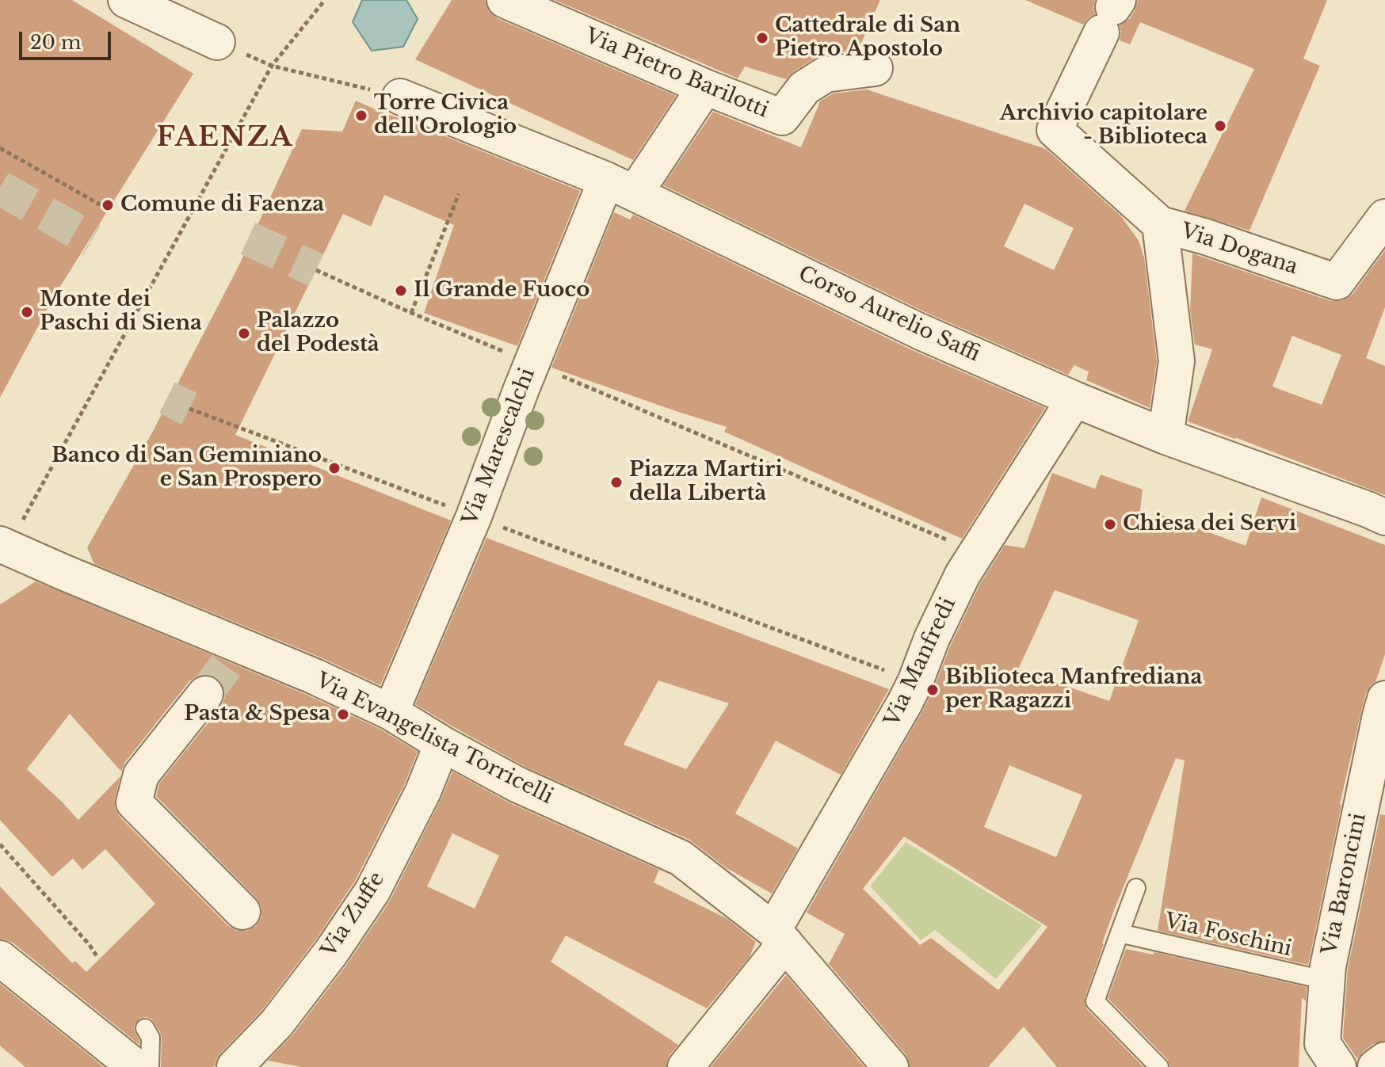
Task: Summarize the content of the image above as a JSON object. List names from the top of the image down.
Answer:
{
  "streets": {
    "street": [
      "Via Pietro Barilotti",
      "Via Dogana",
      "Corso Aurelio Saffi",
      "Via Marescalchi",
      "Via Manfredi",
      "Via Evangelista Torricelli",
      "Via Baroncini",
      "Via Zuffe"
    ],
    "lane": ["Via Foschini"]
  },
  "crossings": [
    ["Via Pietro Barilotti", "Via Marescalchi"],
    ["Via Dogana", "Corso Aurelio Saffi"],
    ["Corso Aurelio Saffi", "Via Marescalchi"],
    ["Corso Aurelio Saffi", "Via Manfredi"],
    ["Via Marescalchi", "Via Evangelista Torricelli"],
    ["Via Manfredi", "Via Evangelista Torricelli"],
    ["Via Evangelista Torricelli", "Via Zuffe"],
    ["Via Baroncini", "Via Foschini"]
  ],
  "districts": ["FAENZA"],
  "places": [
    "Cattedrale di San Pietro Apostolo",
    "Torre Civica dell'Orologio",
    "Archivio capitolare - Biblioteca",
    "Comune di Faenza",
    "Il Grande Fuoco",
    "Monte dei Paschi di Siena",
    "Palazzo del Podestà",
    "Banco di San Geminiano e San Prospero",
    "Piazza Martiri della Libertà",
    "Chiesa dei Servi",
    "Biblioteca Manfrediana per Ragazzi",
    "Pasta & Spesa"
  ],
  "scale_bar": "20 m"
}
